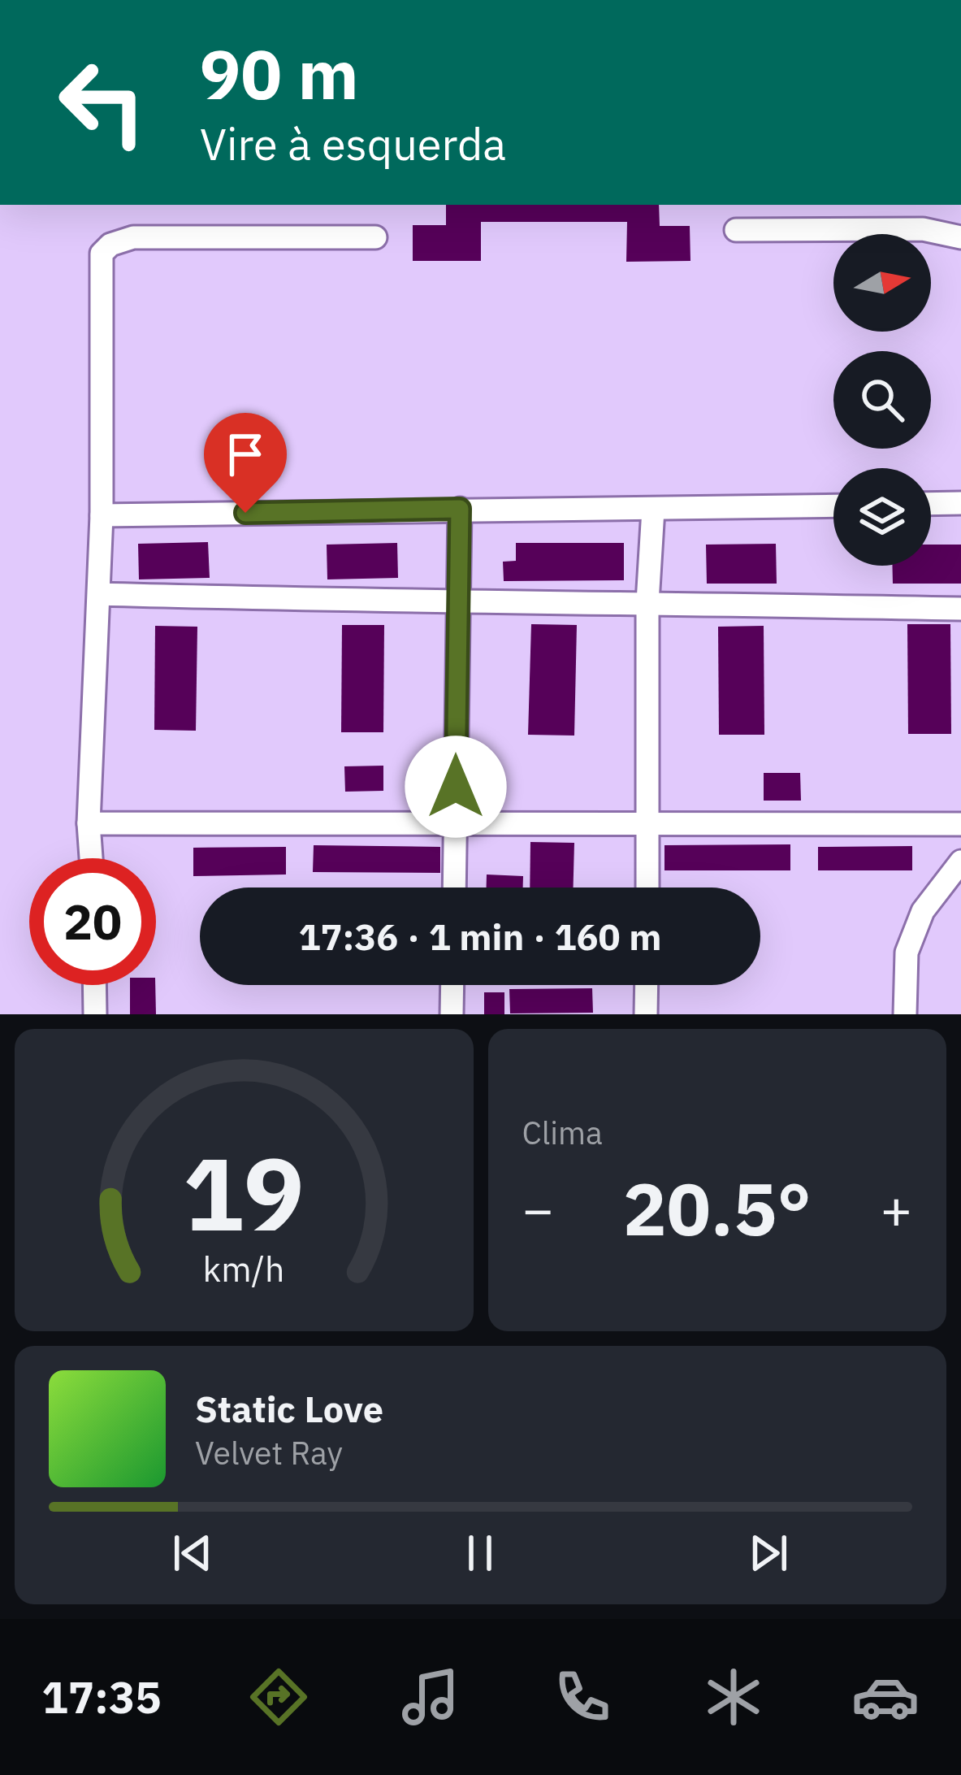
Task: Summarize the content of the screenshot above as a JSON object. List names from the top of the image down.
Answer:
{
  "north": "right",
  "page": {
    "turn": ["90 m", "Vire à esquerda"],
    "limit": "20",
    "trip": "17:36 · 1 min · 160 m",
    "tile": "Clima",
    "heat": ["−", "20.5°", "+"],
    "song": ["Static Love", "Velvet Ray"],
    "tabs": "17:35",
    "gauge": ["19", "km/h"]
  }
}
